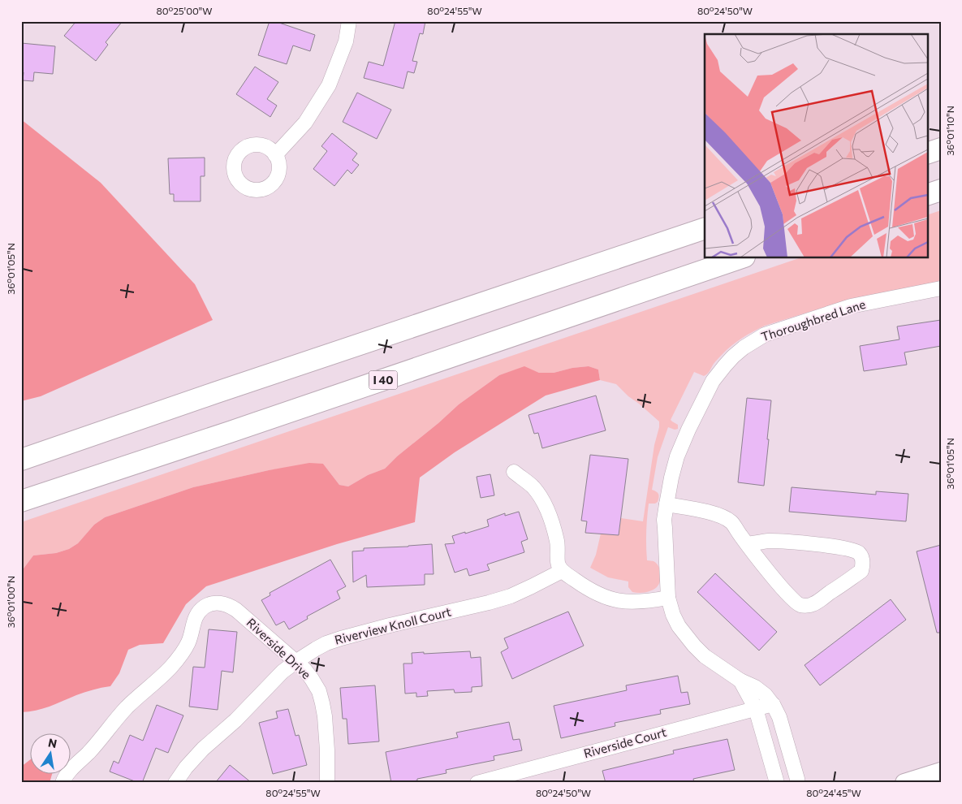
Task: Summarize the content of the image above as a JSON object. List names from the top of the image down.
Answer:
{
  "streets": {
    "highway": ["I 40"],
    "street": [
      "Thoroughbred Lane",
      "Riverview Knoll Court",
      "Riverside Drive",
      "Riverside Court"
    ]
  },
  "crossings": [
    ["Thoroughbred Lane", "Riverside Court"],
    ["Riverview Knoll Court", "Riverside Drive"]
  ],
  "north": "top",
  "coordinates": [
    "80°25'00\"W",
    "80°24'55\"W",
    "80°24'50\"W",
    "36°01'10\"N",
    "36°01'05\"N",
    "36°01'00\"N",
    "80°24'45\"W"
  ]
}
